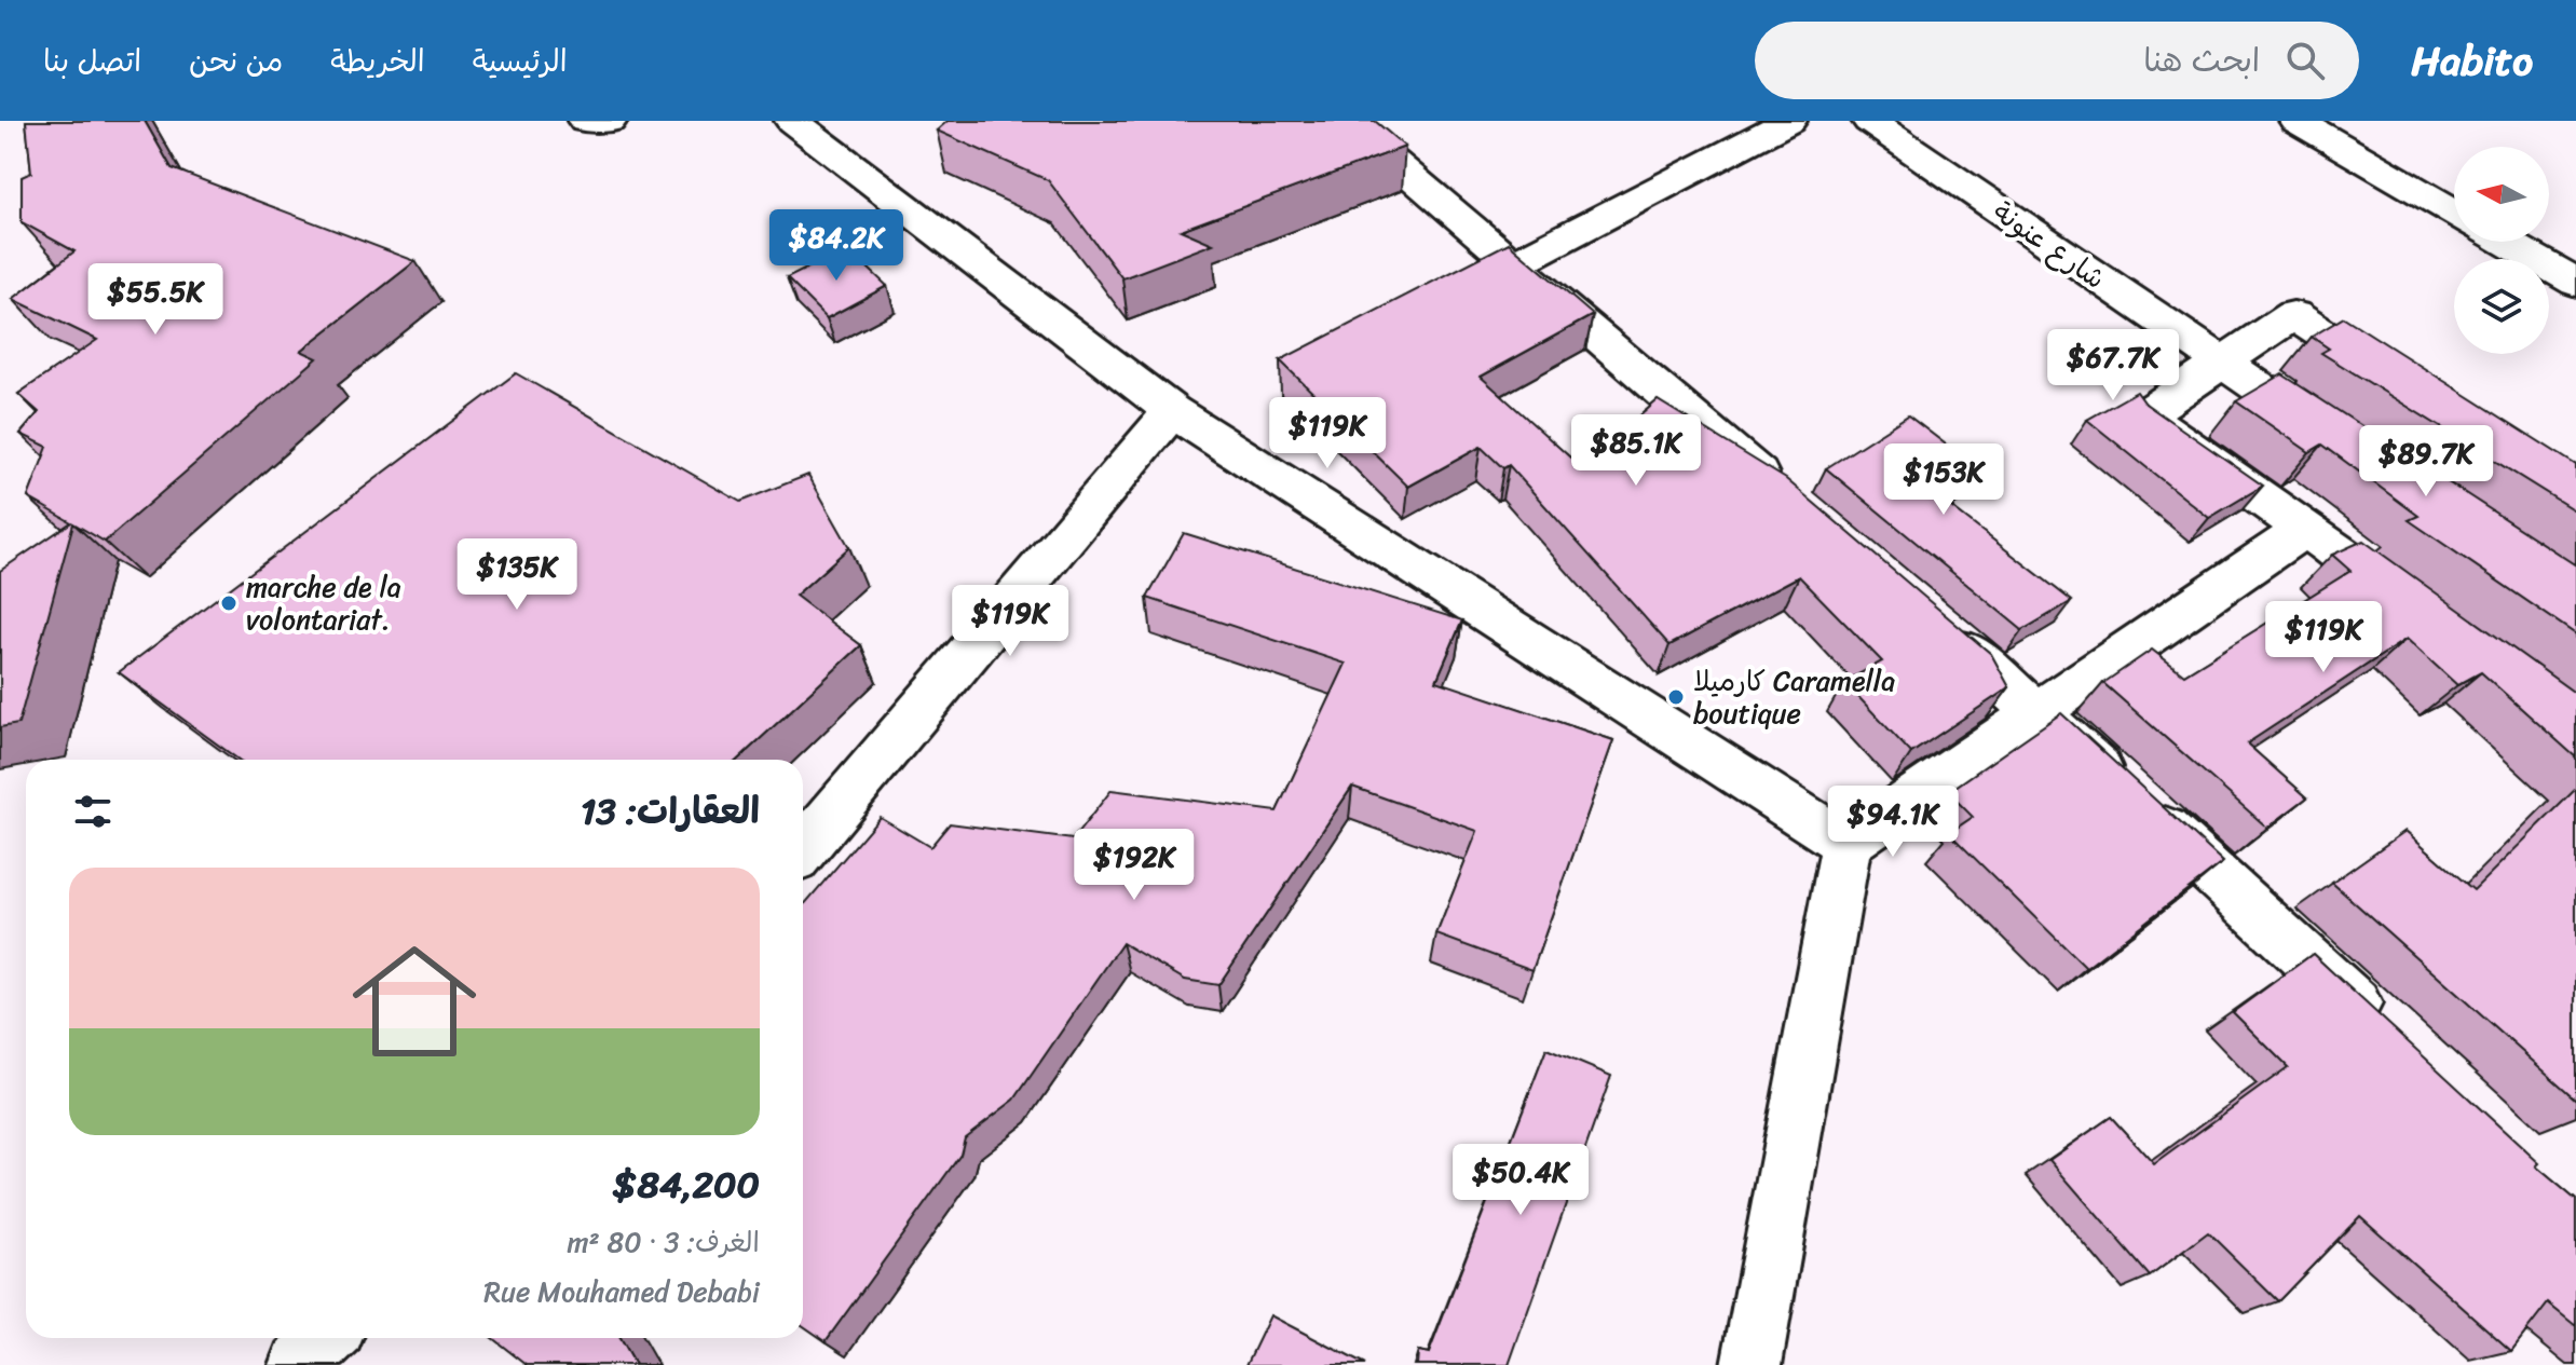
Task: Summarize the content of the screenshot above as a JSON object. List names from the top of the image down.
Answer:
{
  "streets": {
    "street": ["شارع عنونة"]
  },
  "places": ["marche de la volontariat.", "كارميلا Caramella boutique"],
  "north": "left",
  "page": {
    "header": "Habito",
    "search": "ابحث هنا",
    "nav": [
      "الرئيسية",
      "الخريطة",
      "من نحن",
      "اتصل بنا"
    ],
    "price": [
      "$84.2K",
      "$55.5K",
      "$67.7K",
      "$119K",
      "$85.1K",
      "$89.7K",
      "$153K",
      "$135K",
      "$119K",
      "$119K",
      "$94.1K",
      "$192K",
      "$50.4K"
    ],
    "heading": "العقارات: 13",
    "list": [
      {
        "name": "$84,200",
        "note": "الغرف: 3 · 80 m² · Rue Mouhamed Debabi"
      }
    ]
  }
}
